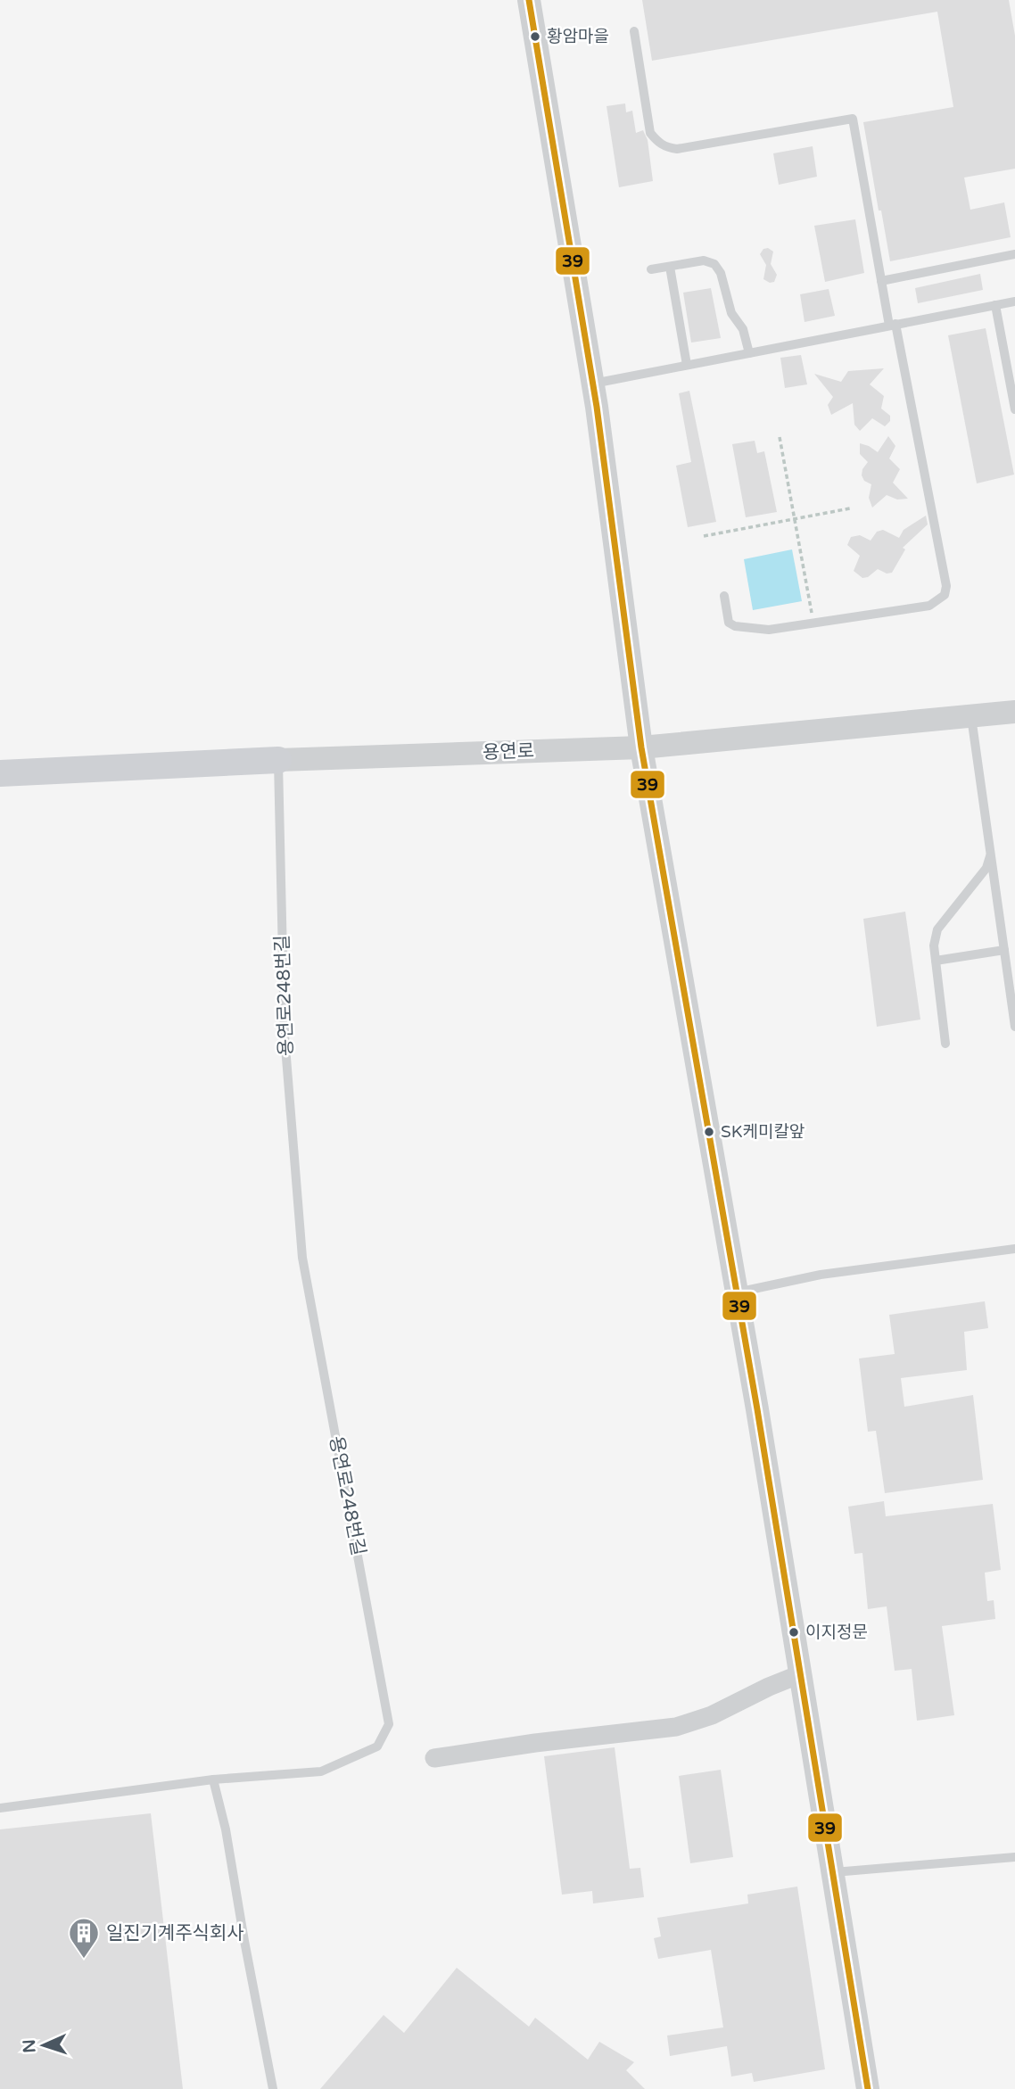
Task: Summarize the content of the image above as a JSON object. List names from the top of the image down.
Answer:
{
  "streets": {
    "main road": ["용연로"],
    "lane": ["용연로248번길"]
  },
  "crossings": [
    ["용연로", "용연로248번길"]
  ],
  "places": {
    "other": ["황암마을", "SK케미칼앞", "이지정문"],
    "building": ["일진기계주식회사"]
  },
  "lines": ["transit line 39"],
  "north": "left"
}
